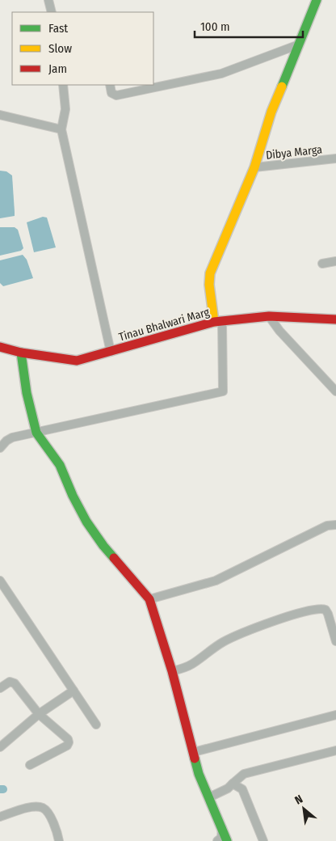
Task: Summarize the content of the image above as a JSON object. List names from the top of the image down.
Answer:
{
  "streets": {
    "street": ["Dibya Marga", "Tinau Bhalwari Marg"]
  },
  "legend": ["Fast", "Slow", "Jam"],
  "scale_bar": "100 m",
  "north": "top left"
}
